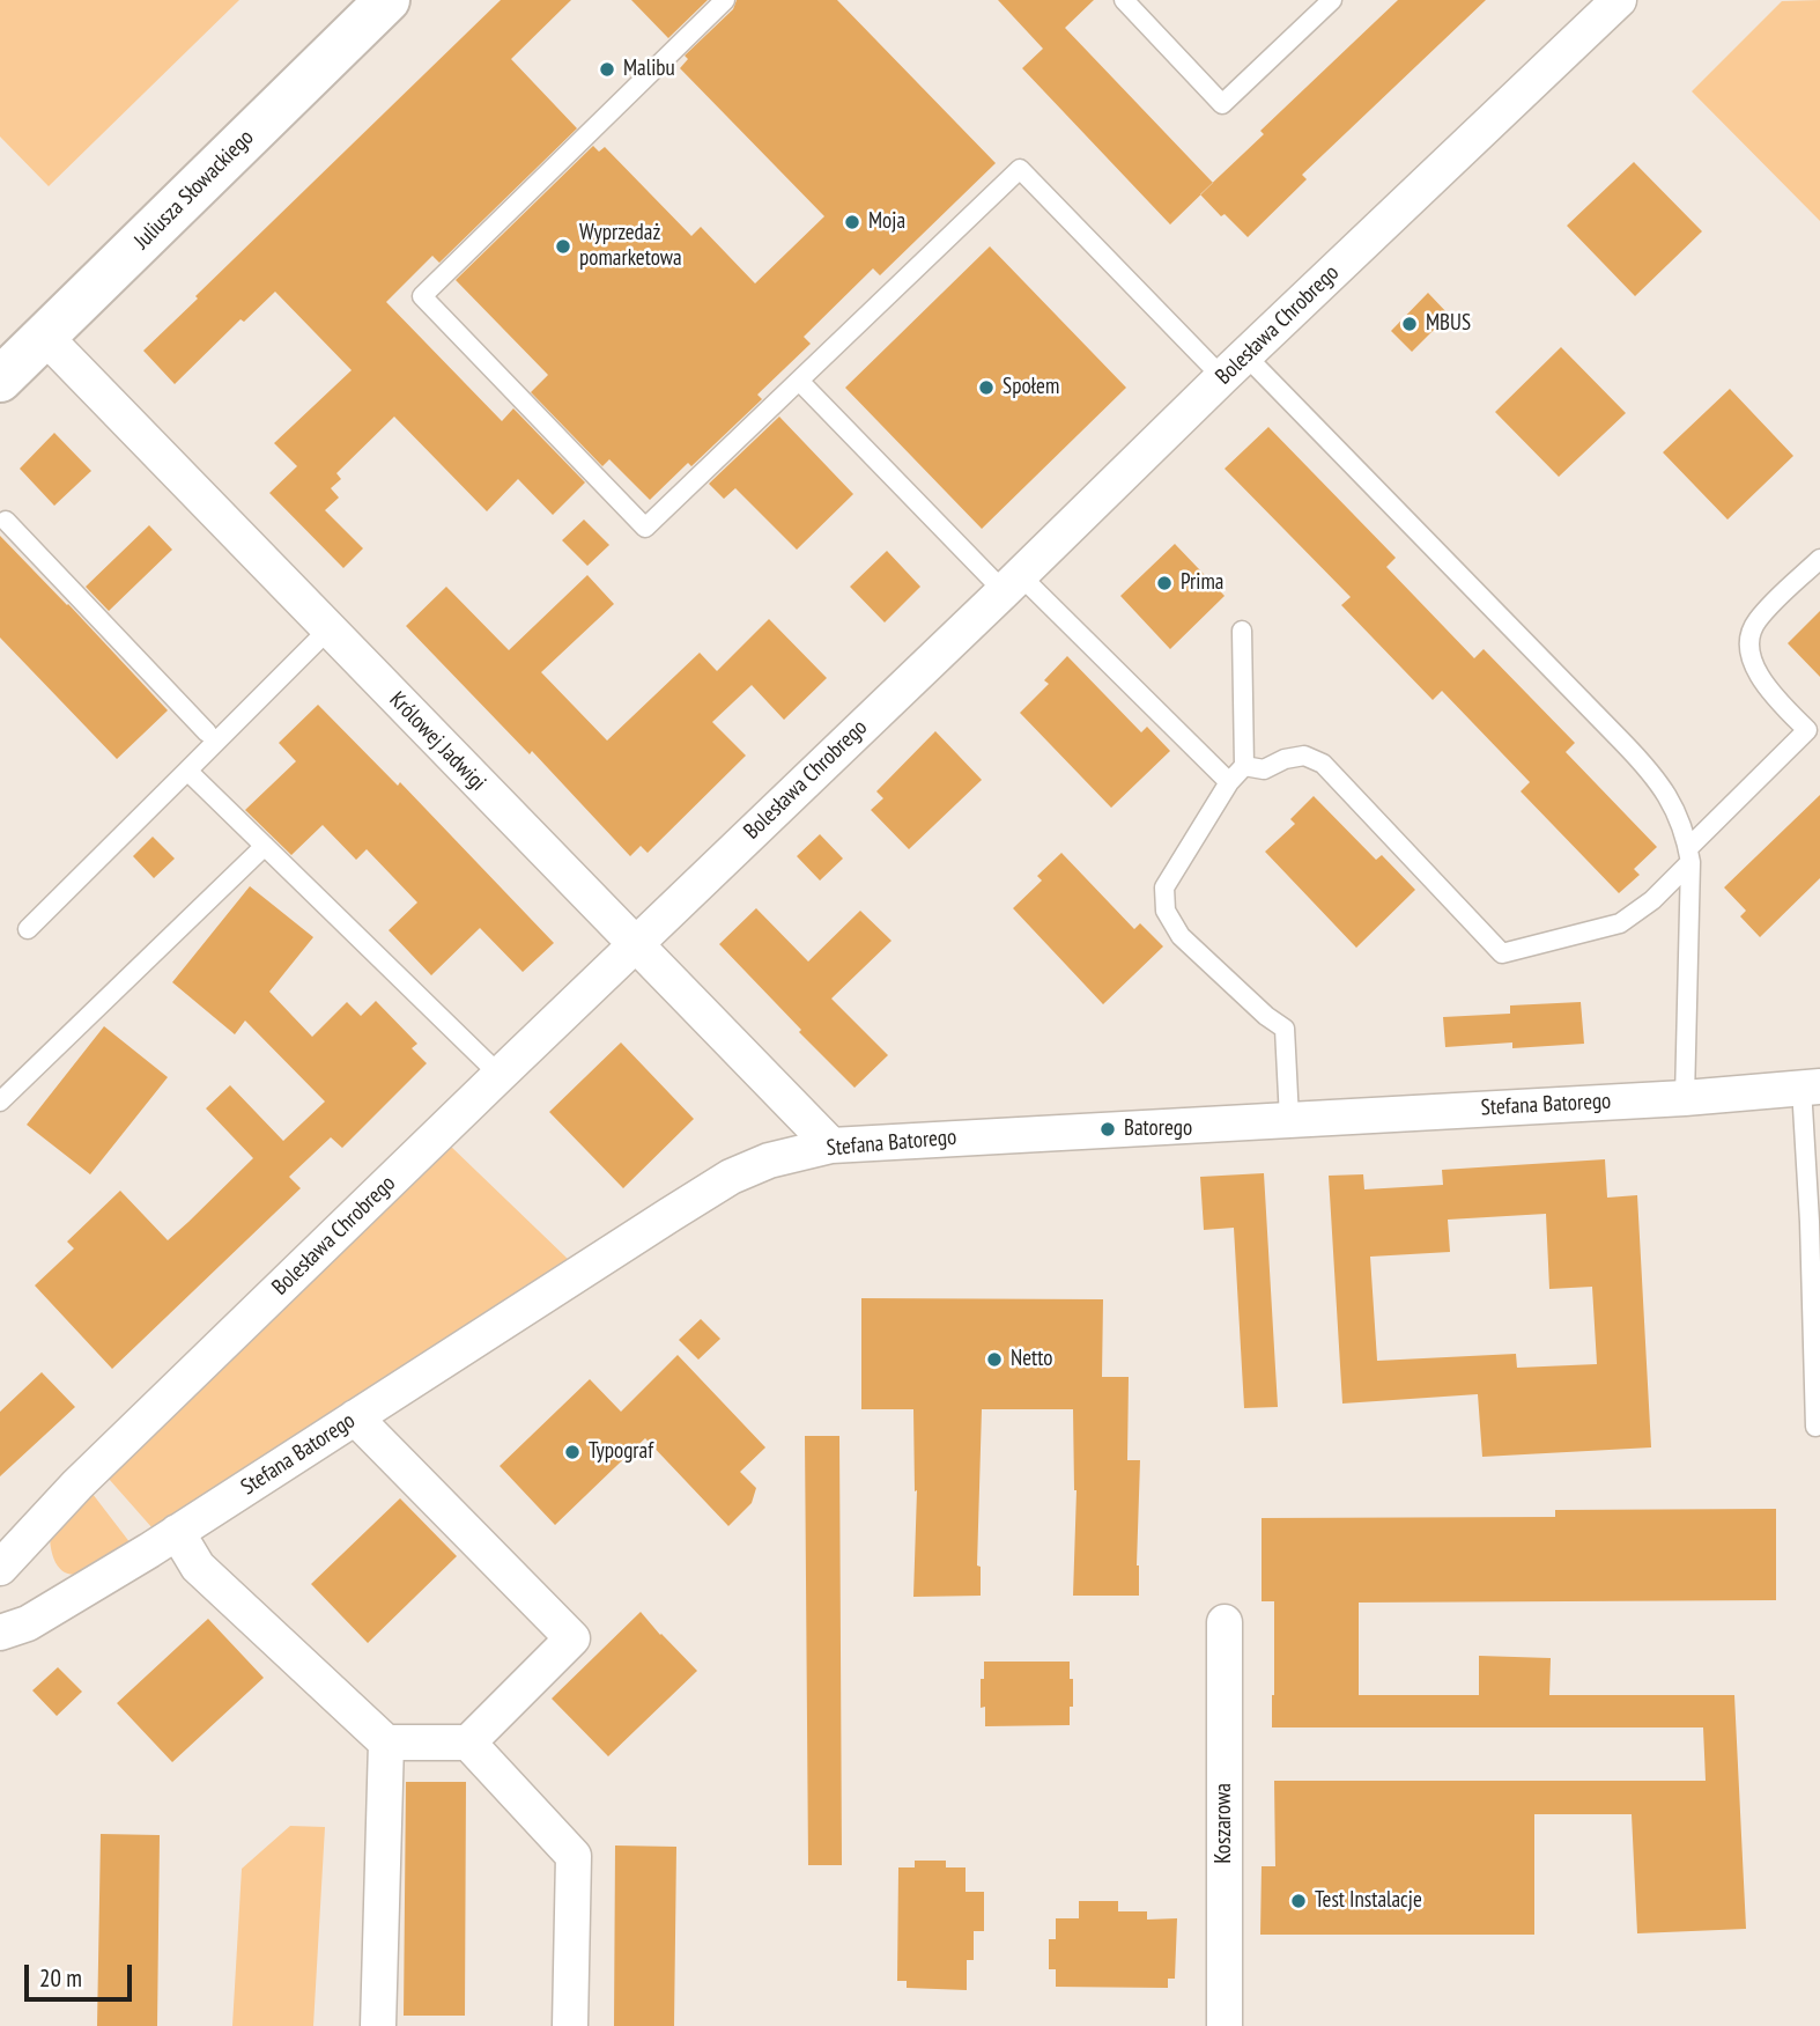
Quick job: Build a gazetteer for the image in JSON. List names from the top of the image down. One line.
{"streets":{"street":["Juliusza Słowackiego","Bolesława Chrobrego","Królowej Jadwigi","Stefana Batorego","Koszarowa"]},"crossings":[["Juliusza Słowackiego","Królowej Jadwigi"],["Bolesława Chrobrego","Królowej Jadwigi"],["Królowej Jadwigi","Stefana Batorego"]],"places":["Malibu","Moja","Wyprzedaż pomarketowa","MBUS","Społem","Prima","Batorego","Netto","Typograf","Test Instalacje"],"scale_bar":"20 m"}
